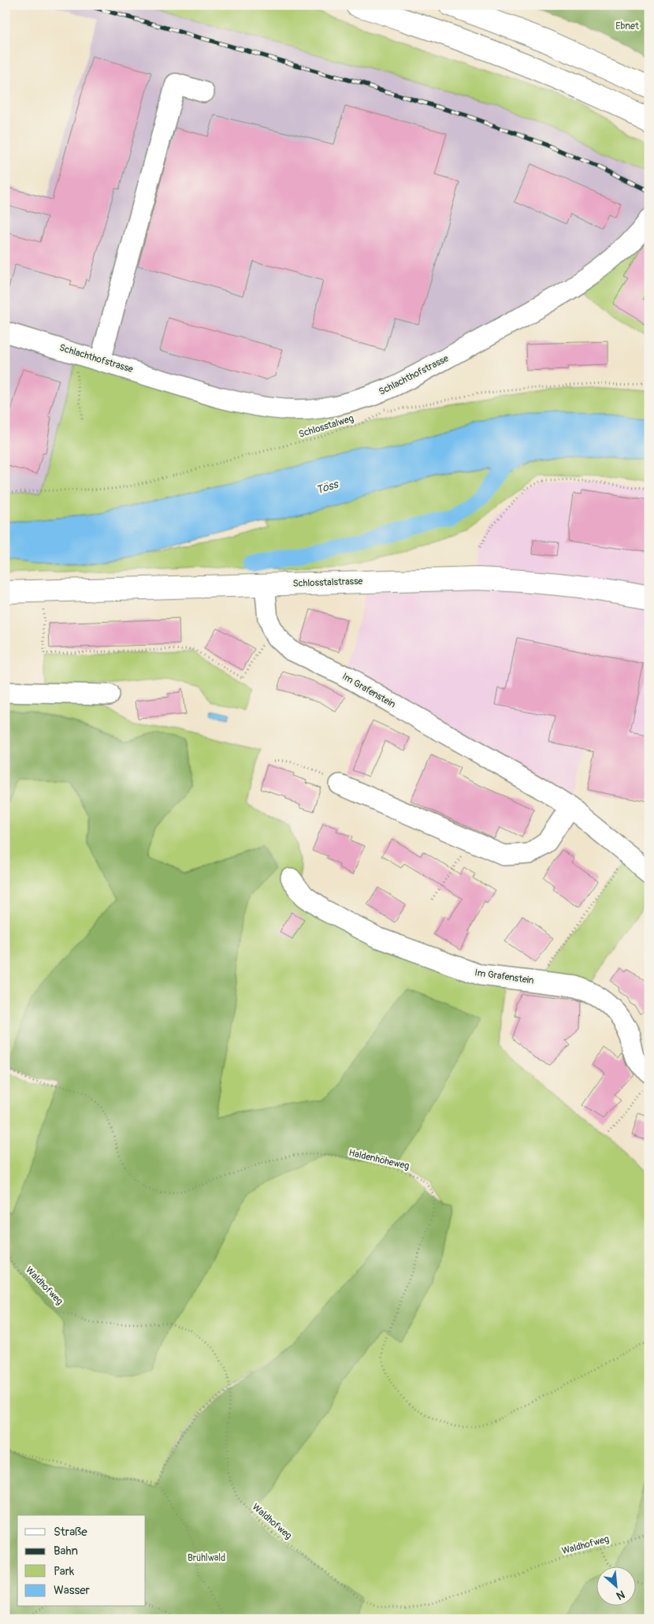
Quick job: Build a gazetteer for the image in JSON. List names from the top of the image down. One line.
{"streets":{"main road":["Schlosstalstrasse"],"street":["Schlachthofstrasse","Im Grafenstein"],"path":["Schlosstalweg","Haldenhöheweg","Waldhofweg"]},"crossings":[["Schlosstalstrasse","Im Grafenstein"]],"water":["Töss"],"parks":["Ebnet","Brühlwald"],"legend":["Straße","Bahn","Park","Wasser"],"north":"bottom right"}
